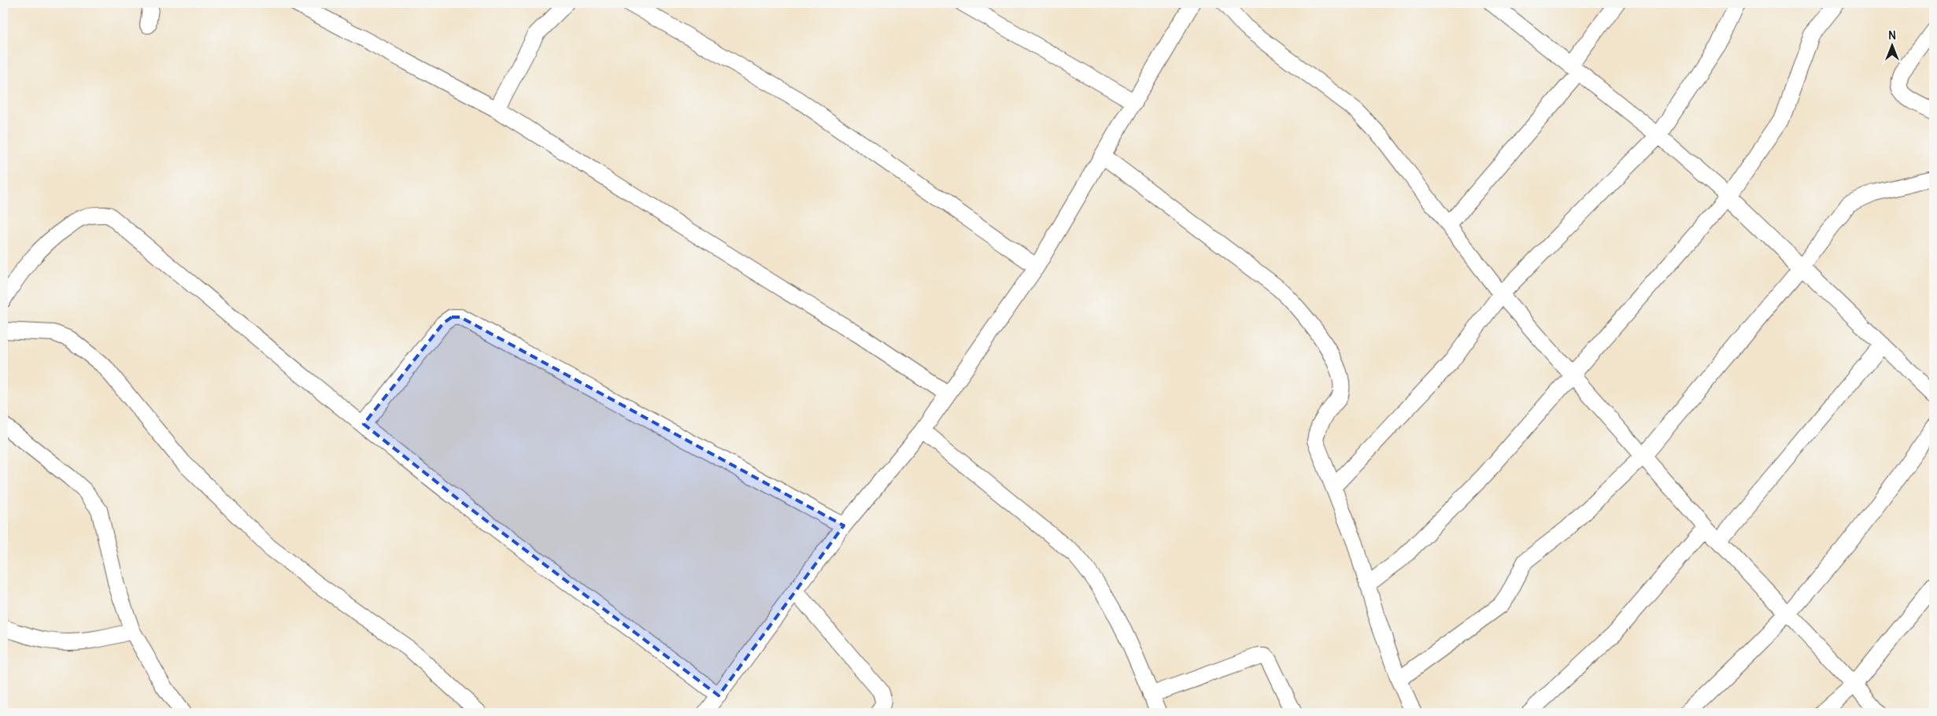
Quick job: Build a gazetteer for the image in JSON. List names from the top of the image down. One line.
{"north":"top"}
